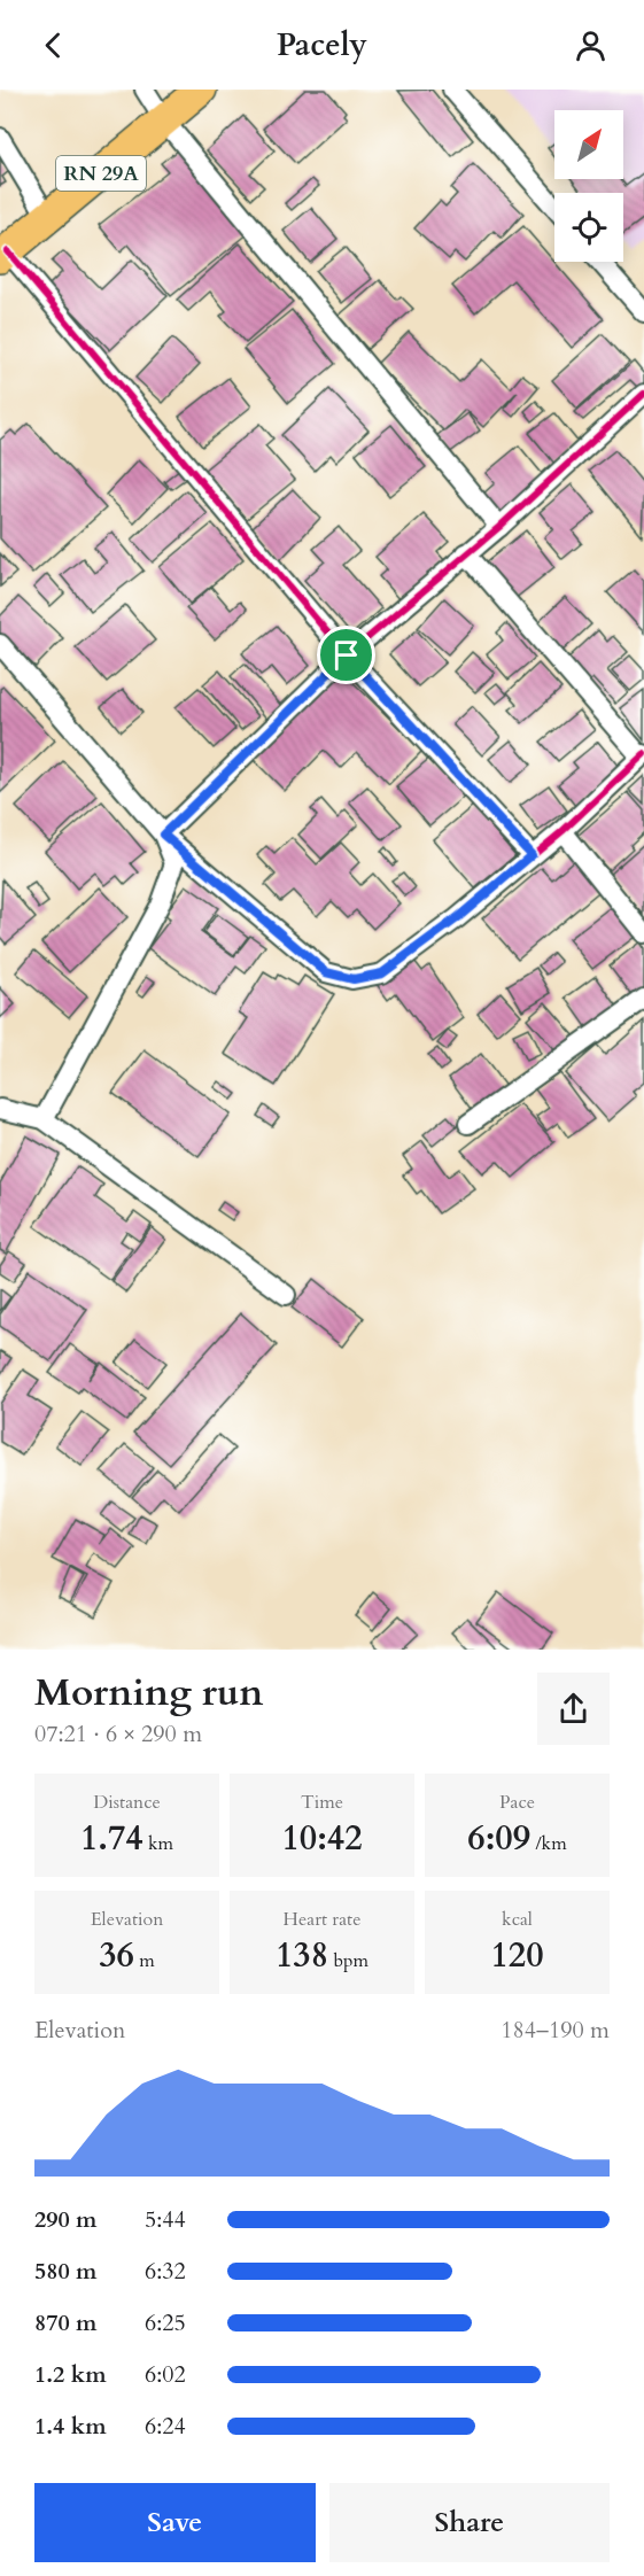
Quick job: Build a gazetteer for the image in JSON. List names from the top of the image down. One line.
{"streets":{"main road":["RN 29A"]},"north":"top right","page":{"header":"Pacely","heading":["Morning run","07:21 · 6 × 290 m"],"stats":[["Distance","1.74 km"],["Time","10:42"],["Pace","6:09 /km"],["Elevation","36 m"],["Heart rate","138 bpm"],["kcal","120"]],"chart":["Elevation","184–190 m"],"list":[{"name":"290 m","note":"5:44"},{"name":"580 m","note":"6:32"},{"name":"870 m","note":"6:25"},{"name":"1.2 km","note":"6:02"},{"name":"1.4 km","note":"6:24"}],"buttons":["Save","Share"]}}
